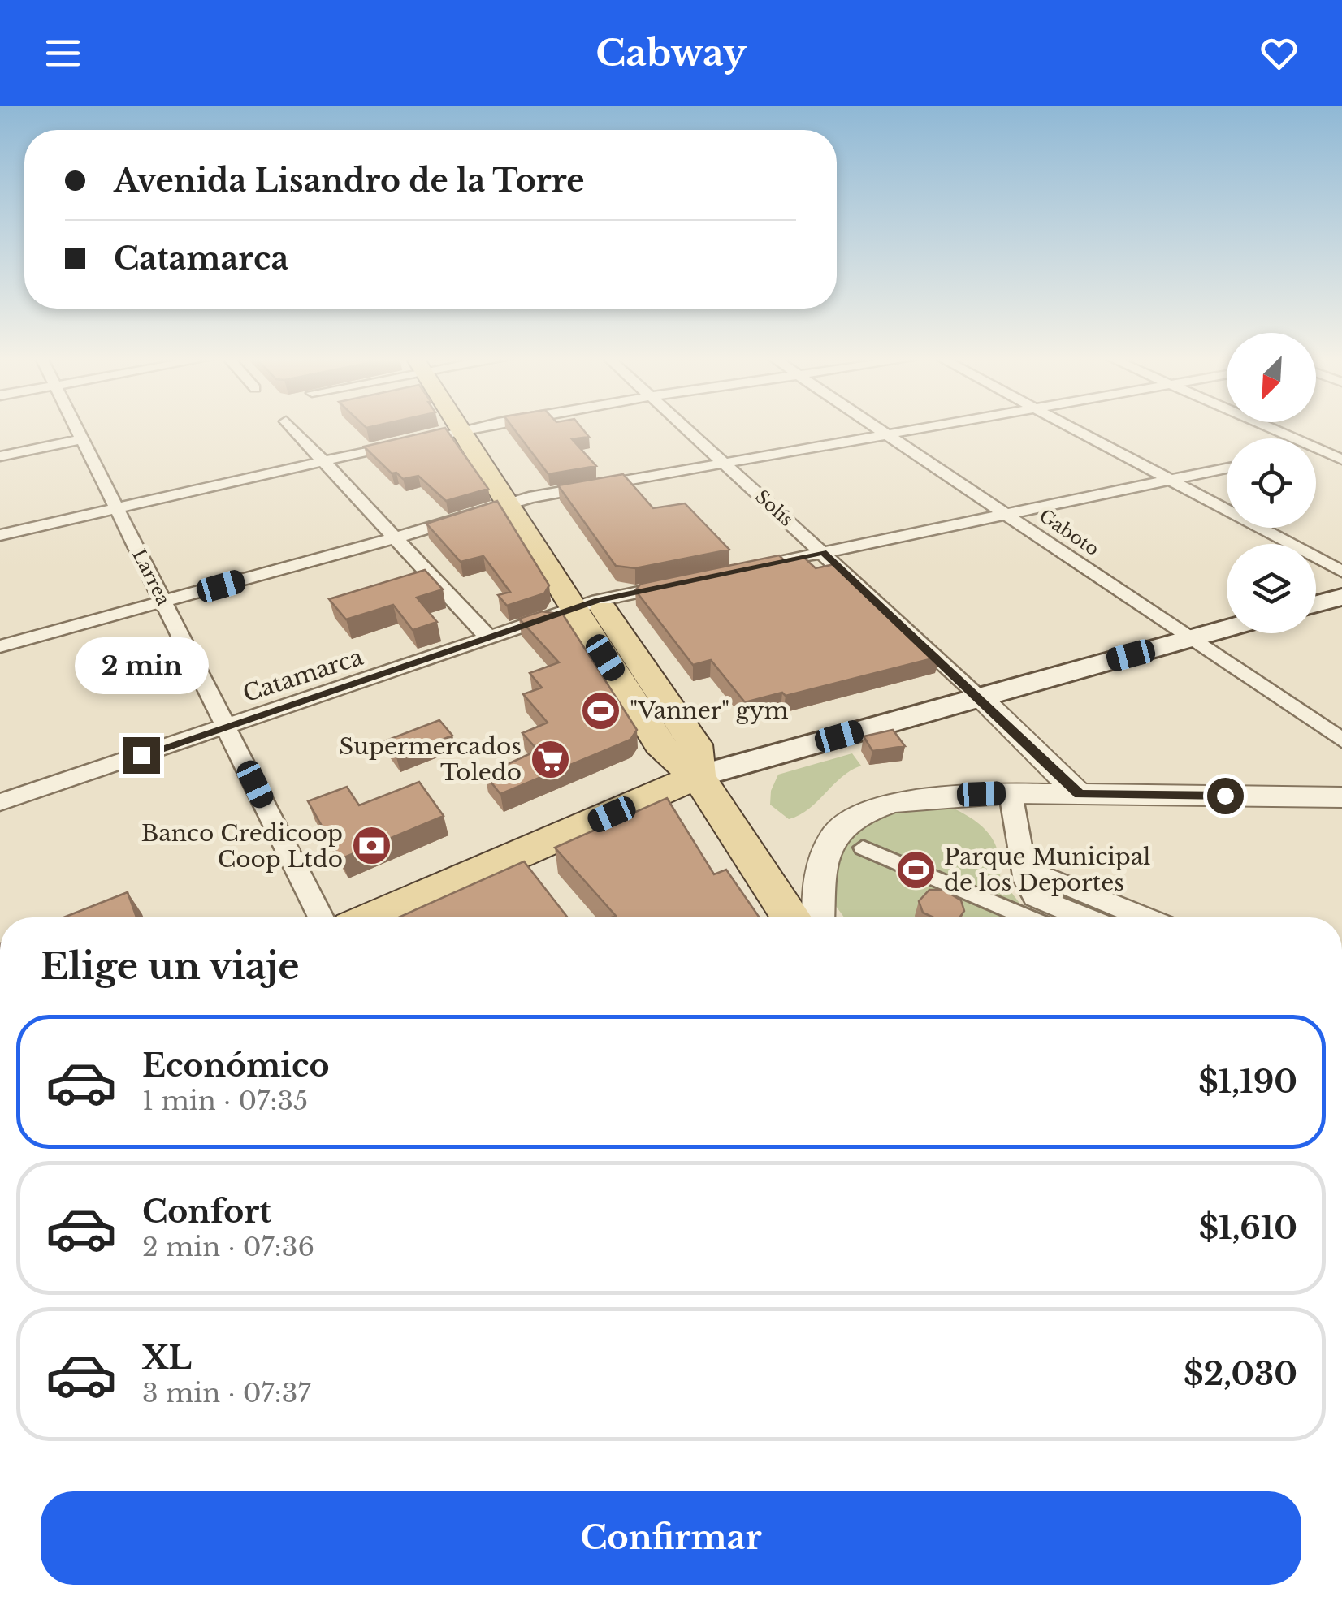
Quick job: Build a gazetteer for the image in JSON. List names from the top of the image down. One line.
{"streets":{"street":["Solís","Gaboto","Larrea","Catamarca"]},"crossings":[["Larrea","Catamarca"]],"places":{"sports":["\"Vanner\" gym","Parque Municipal de los Deportes"],"supermarket":["Supermercados Toledo"],"bank":["Banco Credicoop Coop Ltdo"]},"north":"bottom left","page":{"header":"Cabway","banner":["Avenida Lisandro de la Torre","Catamarca"],"bubble":"2 min","heading":"Elige un viaje","list":[{"name":"Económico","note":"1 min · 07:35","value":"$1,190"},{"name":"Confort","note":"2 min · 07:36","value":"$1,610"},{"name":"XL","note":"3 min · 07:37","value":"$2,030"}],"buttons":"Confirmar"}}
